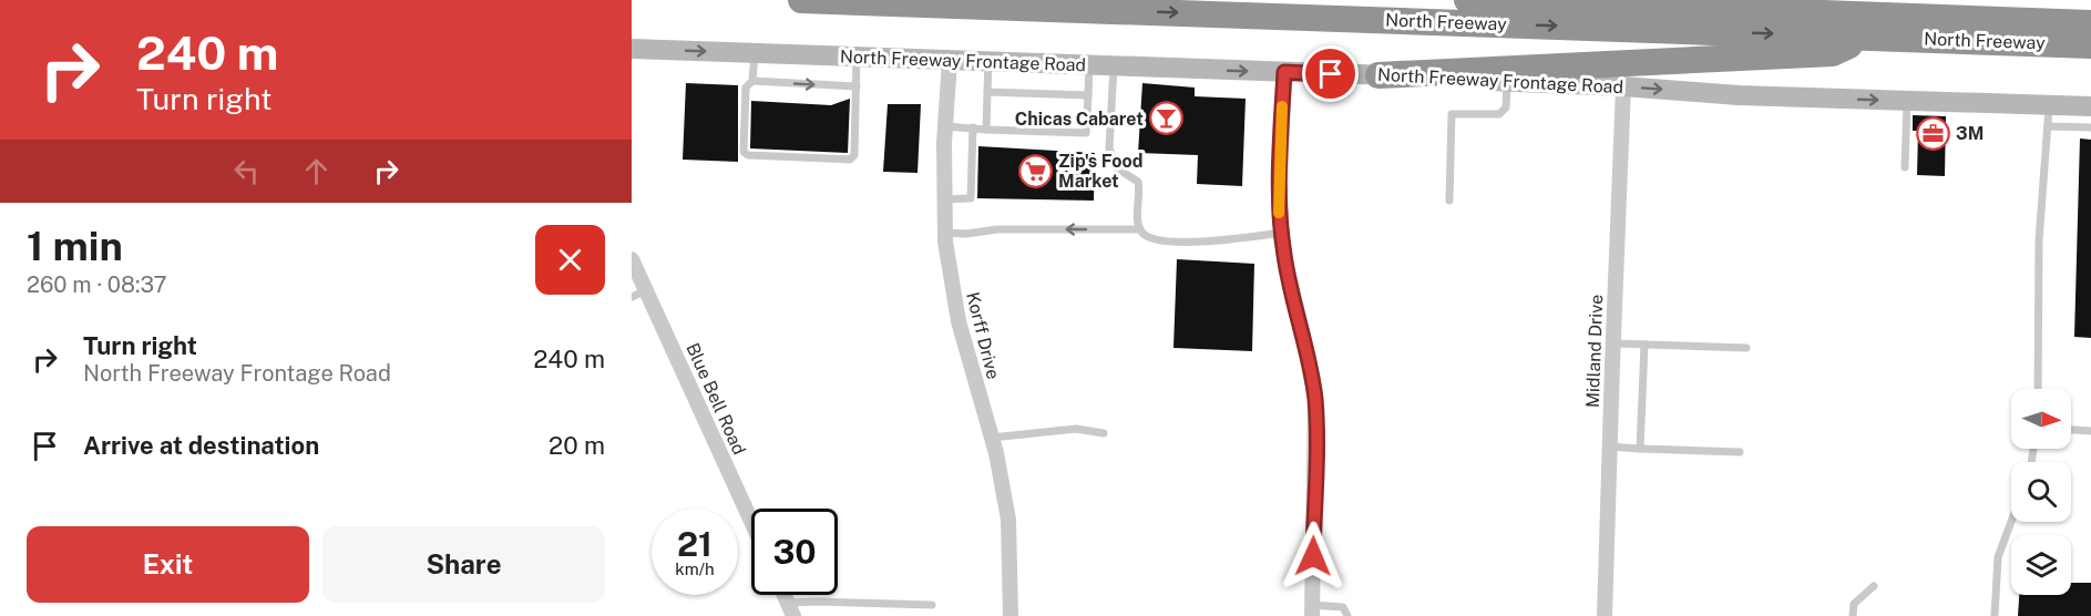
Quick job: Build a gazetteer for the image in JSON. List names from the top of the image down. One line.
{"streets":{"highway":["North Freeway"],"main road":["North Freeway Frontage Road"],"street":["Korff Drive","Midland Drive","Blue Bell Road"]},"crossings":[["North Freeway Frontage Road","Korff Drive"],["North Freeway Frontage Road","Midland Drive"]],"one_way":["North Freeway Frontage Road"],"places":{"bar":["Chicas Cabaret"],"office":["3M"],"supermarket":["Zip's Food Market"]},"north":"right","page":{"turn":["240 m","Turn right"],"heading":["1 min","260 m · 08:37"],"list":[{"name":"Turn right","note":"North Freeway Frontage Road","value":"240 m"},{"name":"Arrive at destination","value":"20 m"}],"speed":"21 km/h","limit":"30","buttons":["Exit","Share"]}}
